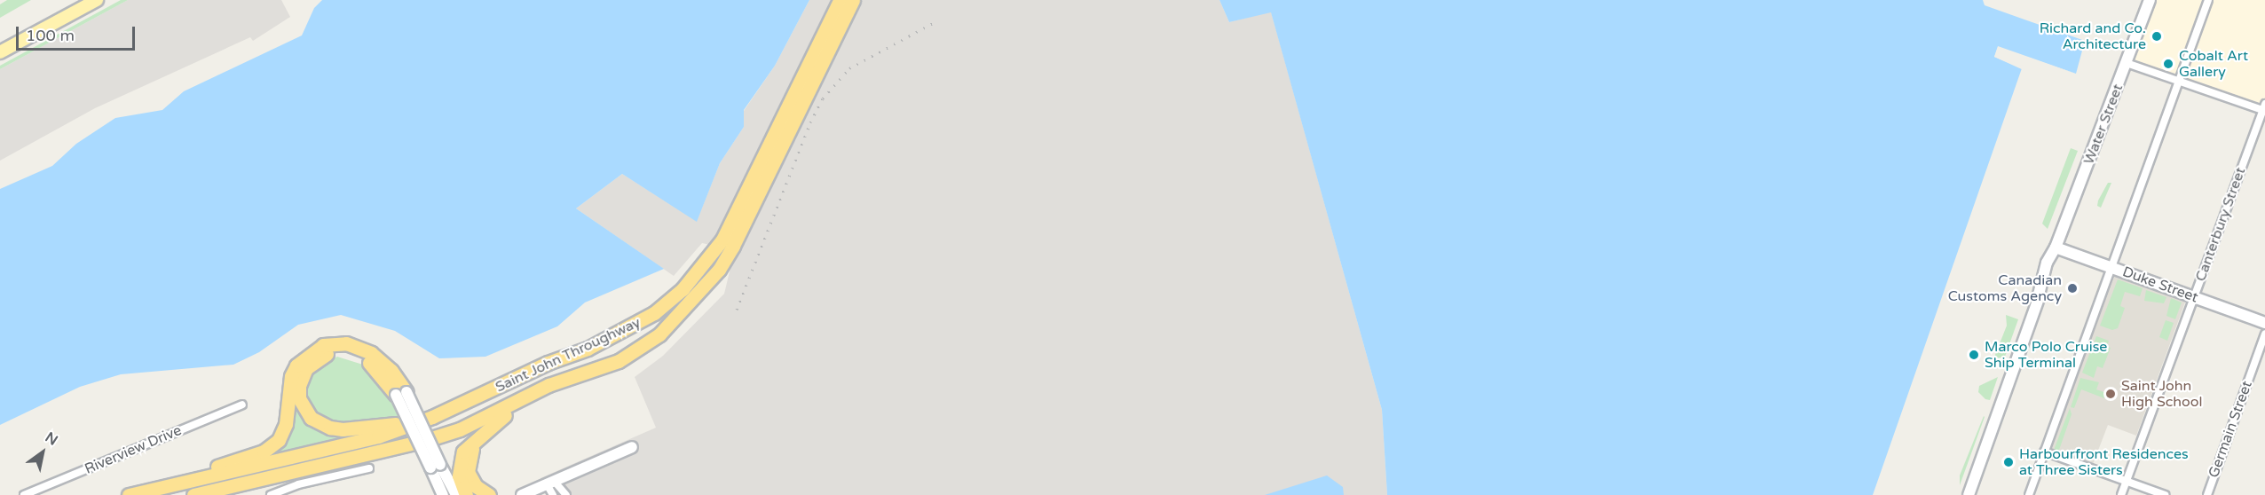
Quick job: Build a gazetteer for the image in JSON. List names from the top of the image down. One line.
{"streets":{"highway":["Saint John Throughway"],"main road":["Water Street","Duke Street"],"street":["Canterbury Street","Germain Street","Riverview Drive"]},"crossings":[["Water Street","Duke Street"],["Canterbury Street","Duke Street"]],"places":["Richard and Co. Architecture","Cobalt Art Gallery","Canadian Customs Agency","Marco Polo Cruise Ship Terminal","Saint John High School","Harbourfront Residences at Three Sisters"],"scale_bar":"100 m","north":"top right"}
